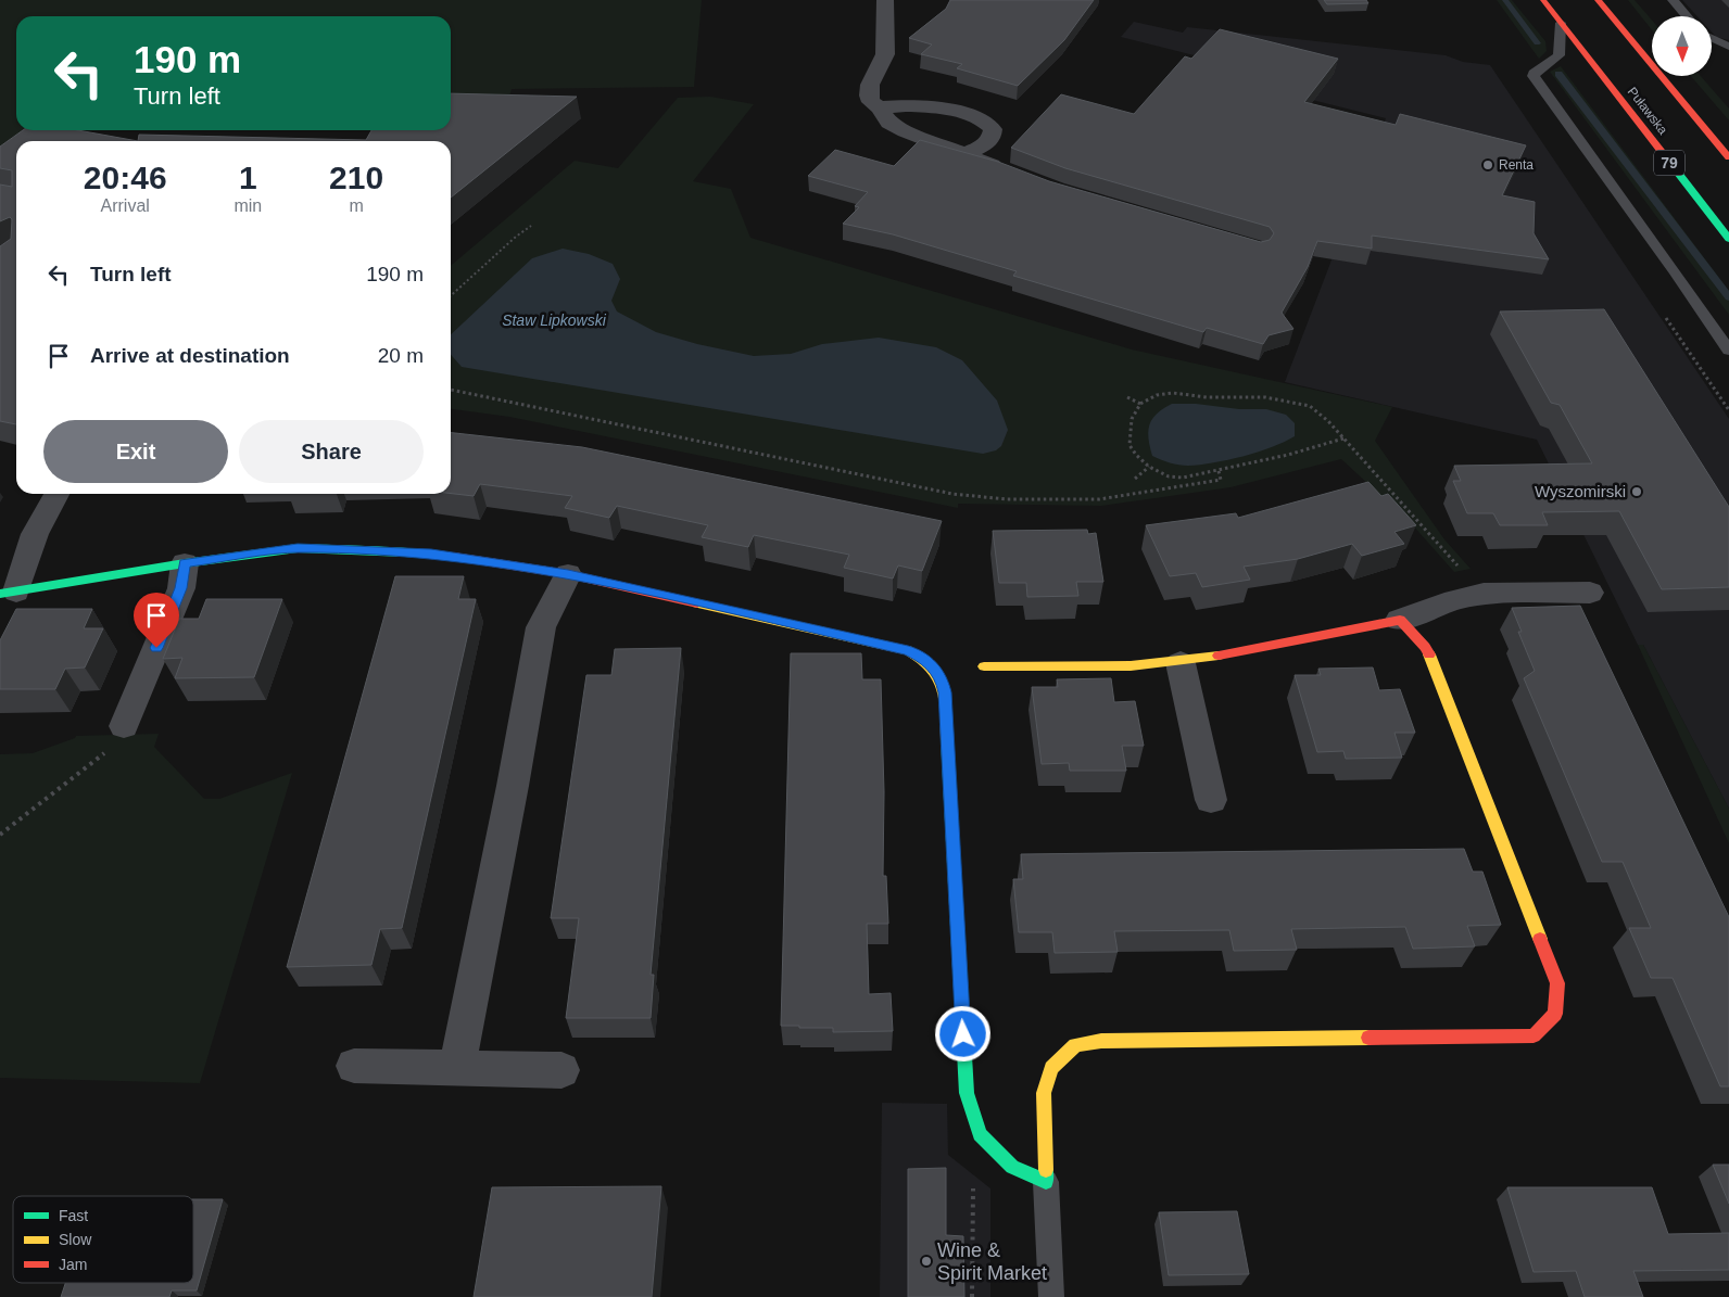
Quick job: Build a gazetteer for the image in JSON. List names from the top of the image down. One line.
{"streets":{"street":["Puławska","79"]},"water":["Staw Lipkowski"],"places":["Renta","Wyszomirski","Wine & Spirit Market"],"legend":["Fast","Slow","Jam"],"north":"bottom","page":{"turn":["190 m","Turn left"],"eta":["20:46","Arrival","1","min","210","m"],"list":[{"name":"Turn left","value":"190 m"},{"name":"Arrive at destination","value":"20 m"}],"buttons":["Exit","Share"]}}
